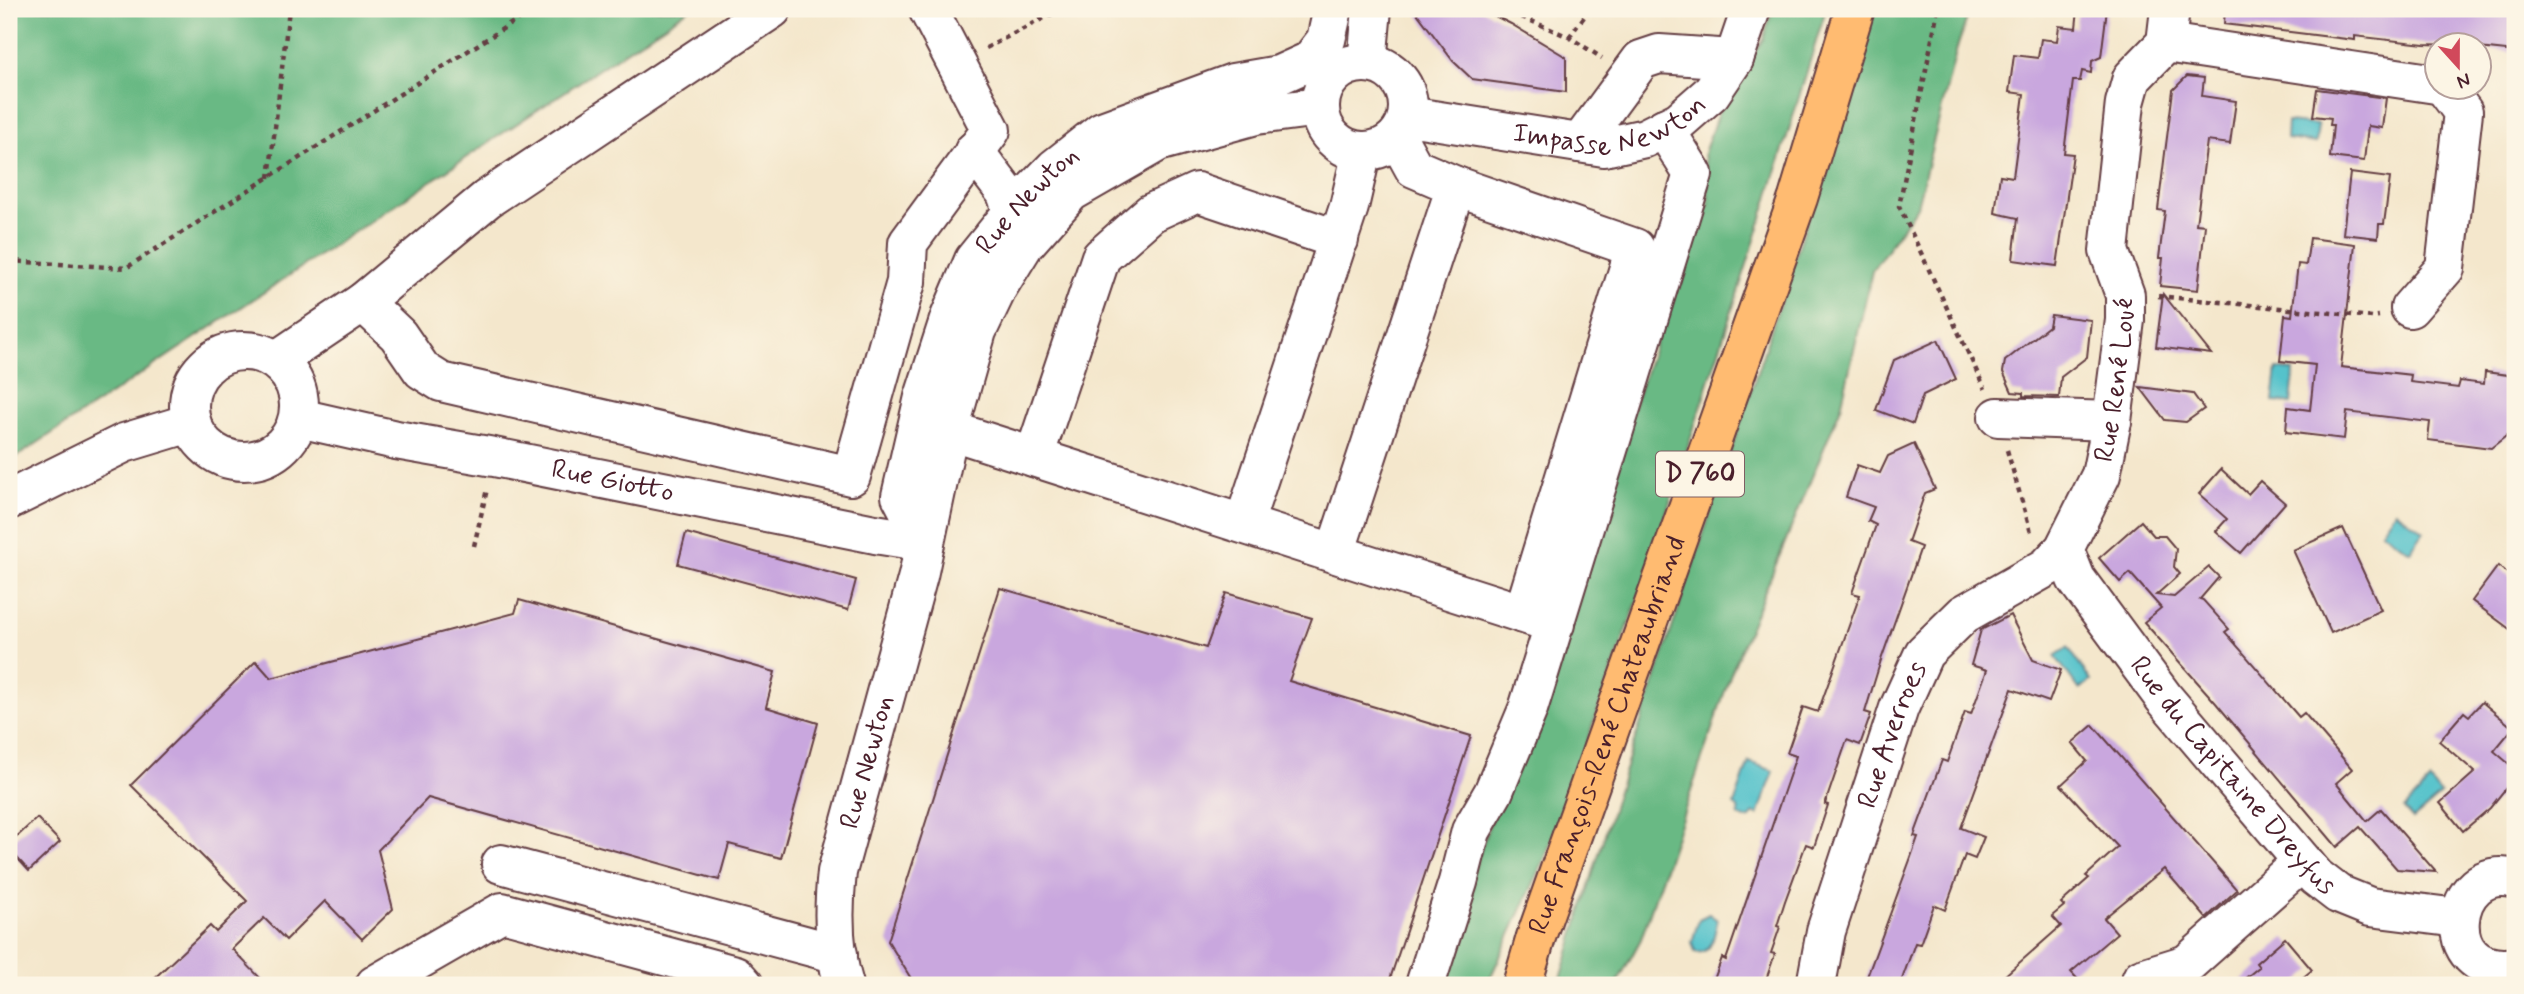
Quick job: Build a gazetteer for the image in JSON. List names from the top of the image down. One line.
{"streets":{"main road":["D 760","Rue François-René Chateaubriand"],"street":["Impasse Newton","Rue Newton","Rue René Loué","Rue Giotto","Rue Averroes","Rue du Capitaine Dreyfus"]},"crossings":[["Impasse Newton","Rue Newton"],["Rue Newton","Rue Giotto"],["Rue René Loué","Rue Averroes"],["Rue René Loué","Rue du Capitaine Dreyfus"],["Rue Averroes","Rue du Capitaine Dreyfus"]],"north":"bottom"}
